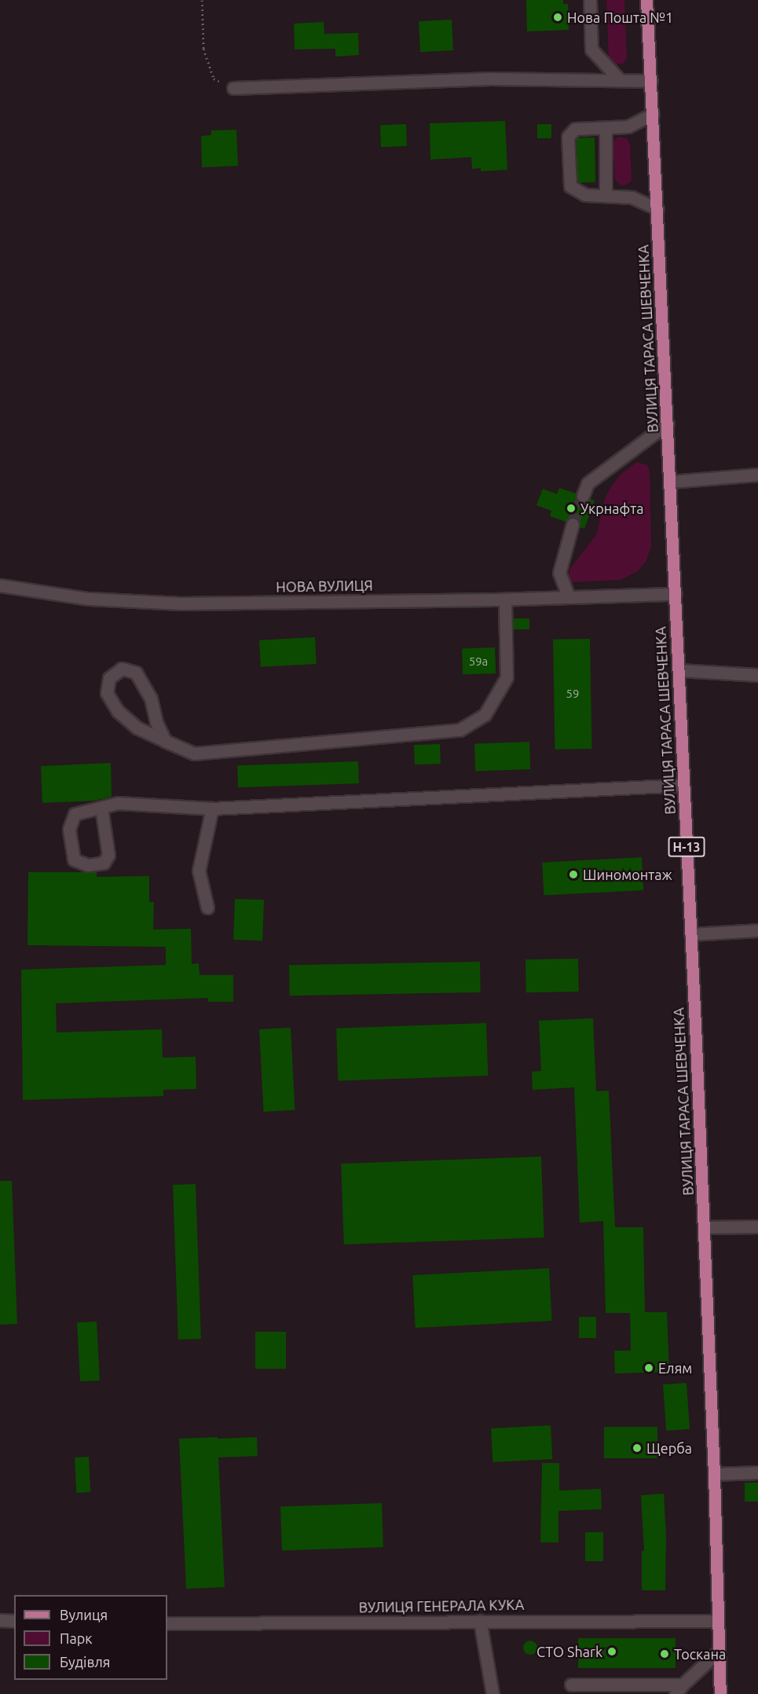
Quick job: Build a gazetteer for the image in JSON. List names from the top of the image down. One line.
{"streets":{"main road":["ВУЛИЦЯ ТАРАСА ШЕВЧЕНКА","Н-13"],"street":["НОВА ВУЛИЦЯ","ВУЛИЦЯ ГЕНЕРАЛА КУКА"]},"crossings":[["ВУЛИЦЯ ТАРАСА ШЕВЧЕНКА","НОВА ВУЛИЦЯ"],["ВУЛИЦЯ ТАРАСА ШЕВЧЕНКА","ВУЛИЦЯ ГЕНЕРАЛА КУКА"]],"places":["Нова Пошта №1","Укрнафта","Шиномонтаж","Елям","Щерба","СТО Shark","Тоскана"],"house_numbers":["59а","59"],"legend":["Вулиця","Парк","Будівля"]}
